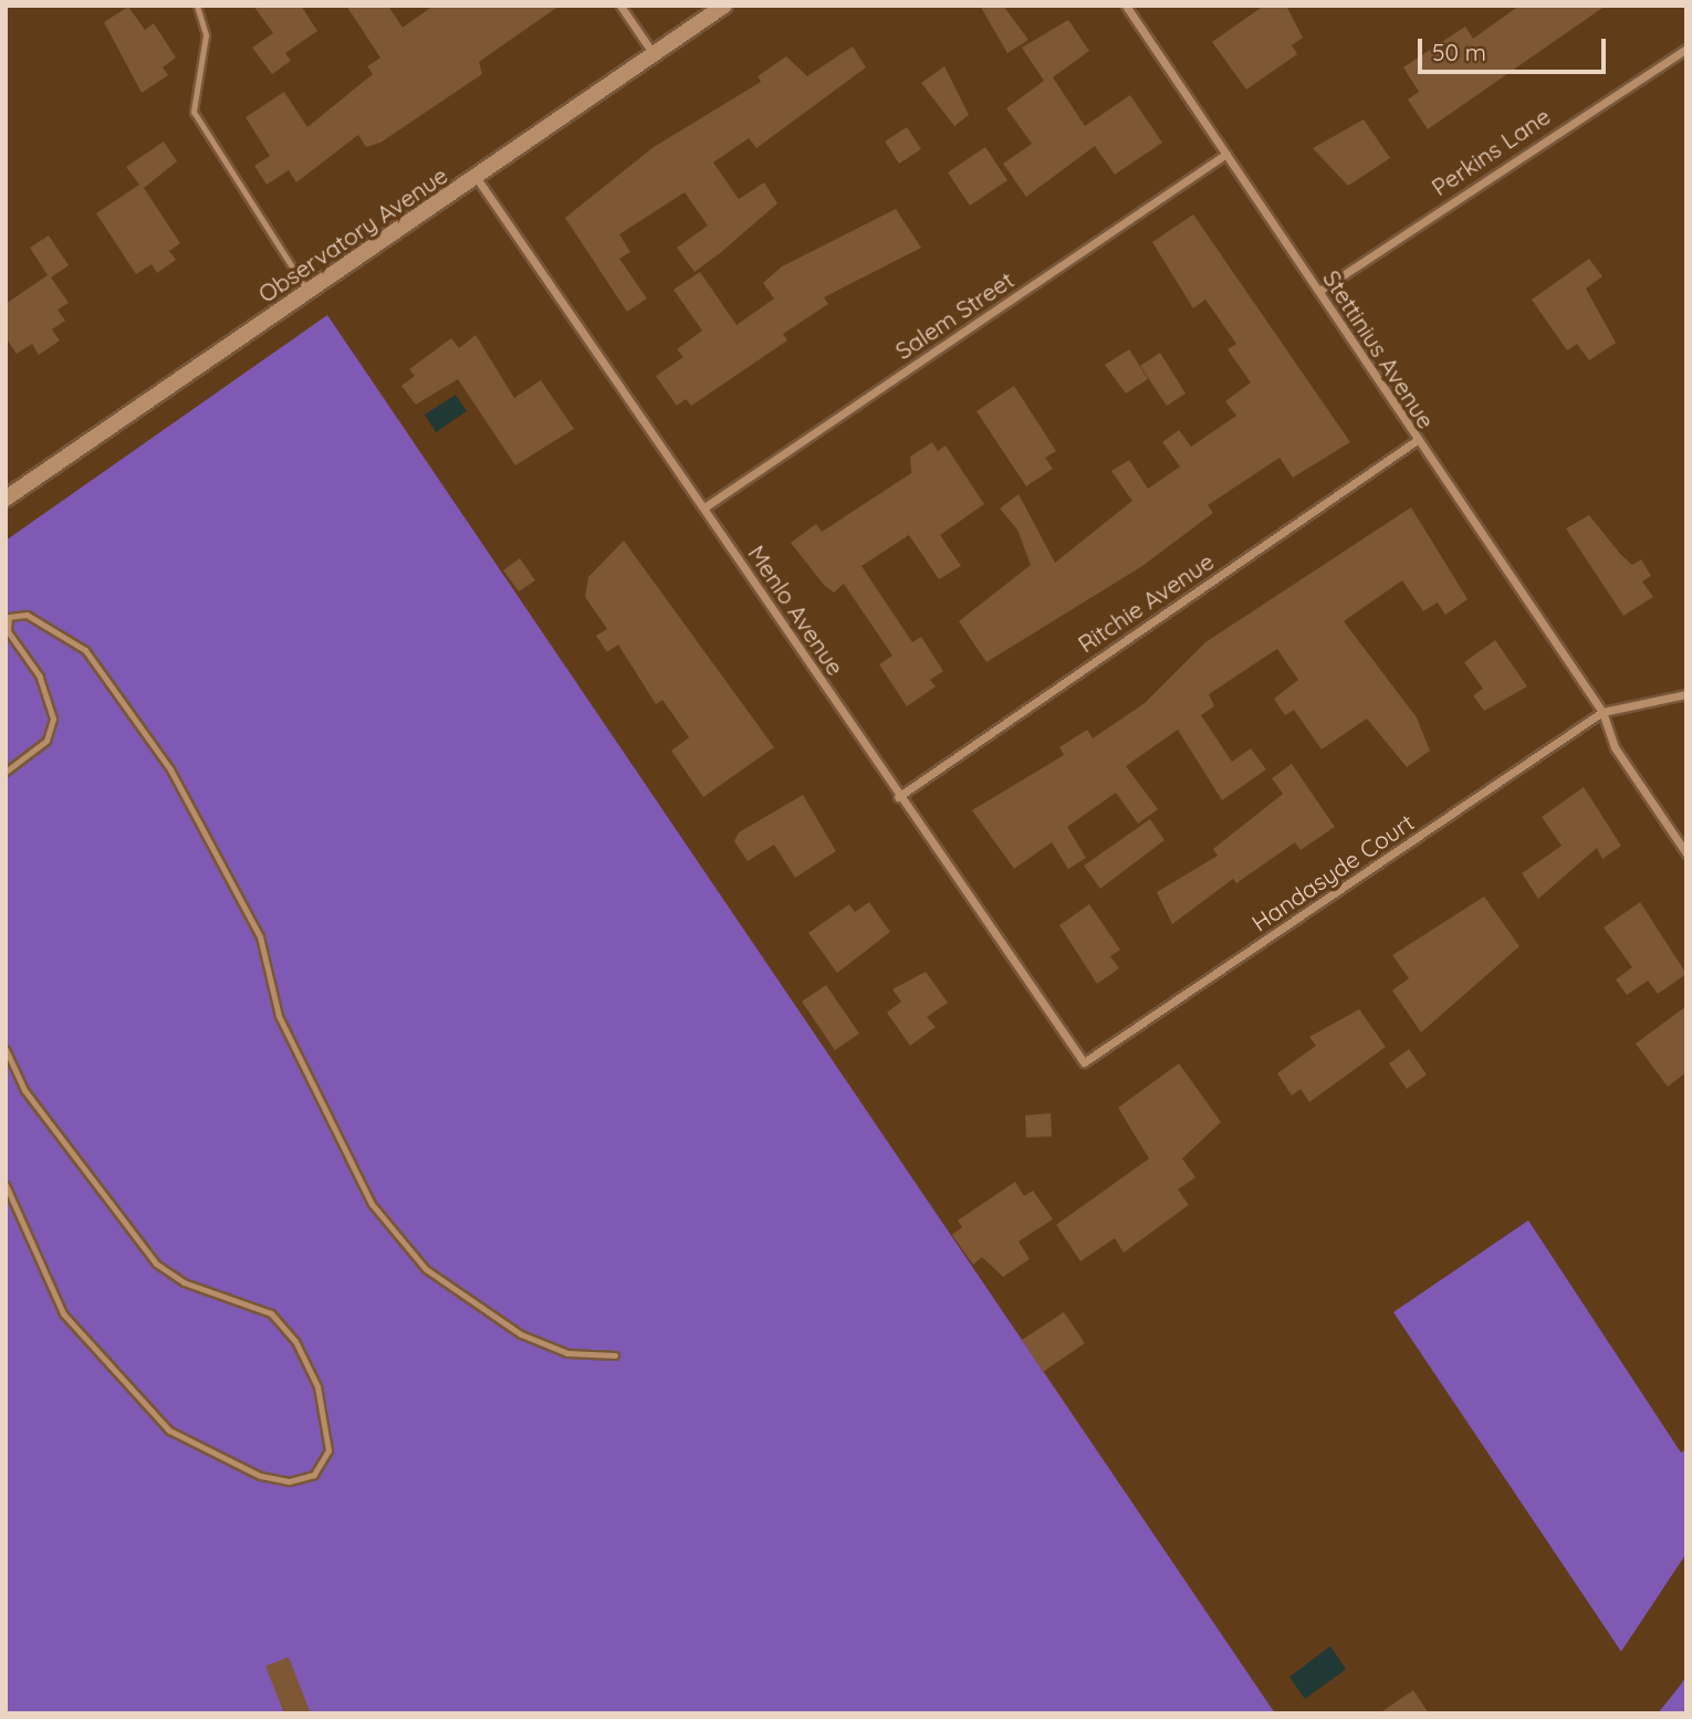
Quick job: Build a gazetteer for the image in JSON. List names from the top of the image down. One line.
{"streets":{"street":["Perkins Lane","Observatory Avenue","Salem Street","Stettinius Avenue","Ritchie Avenue","Menlo Avenue","Handasyde Court"]},"crossings":[["Perkins Lane","Stettinius Avenue"],["Observatory Avenue","Menlo Avenue"],["Salem Street","Stettinius Avenue"],["Salem Street","Menlo Avenue"],["Stettinius Avenue","Ritchie Avenue"],["Stettinius Avenue","Handasyde Court"],["Ritchie Avenue","Menlo Avenue"],["Menlo Avenue","Handasyde Court"]],"scale_bar":"50 m"}
